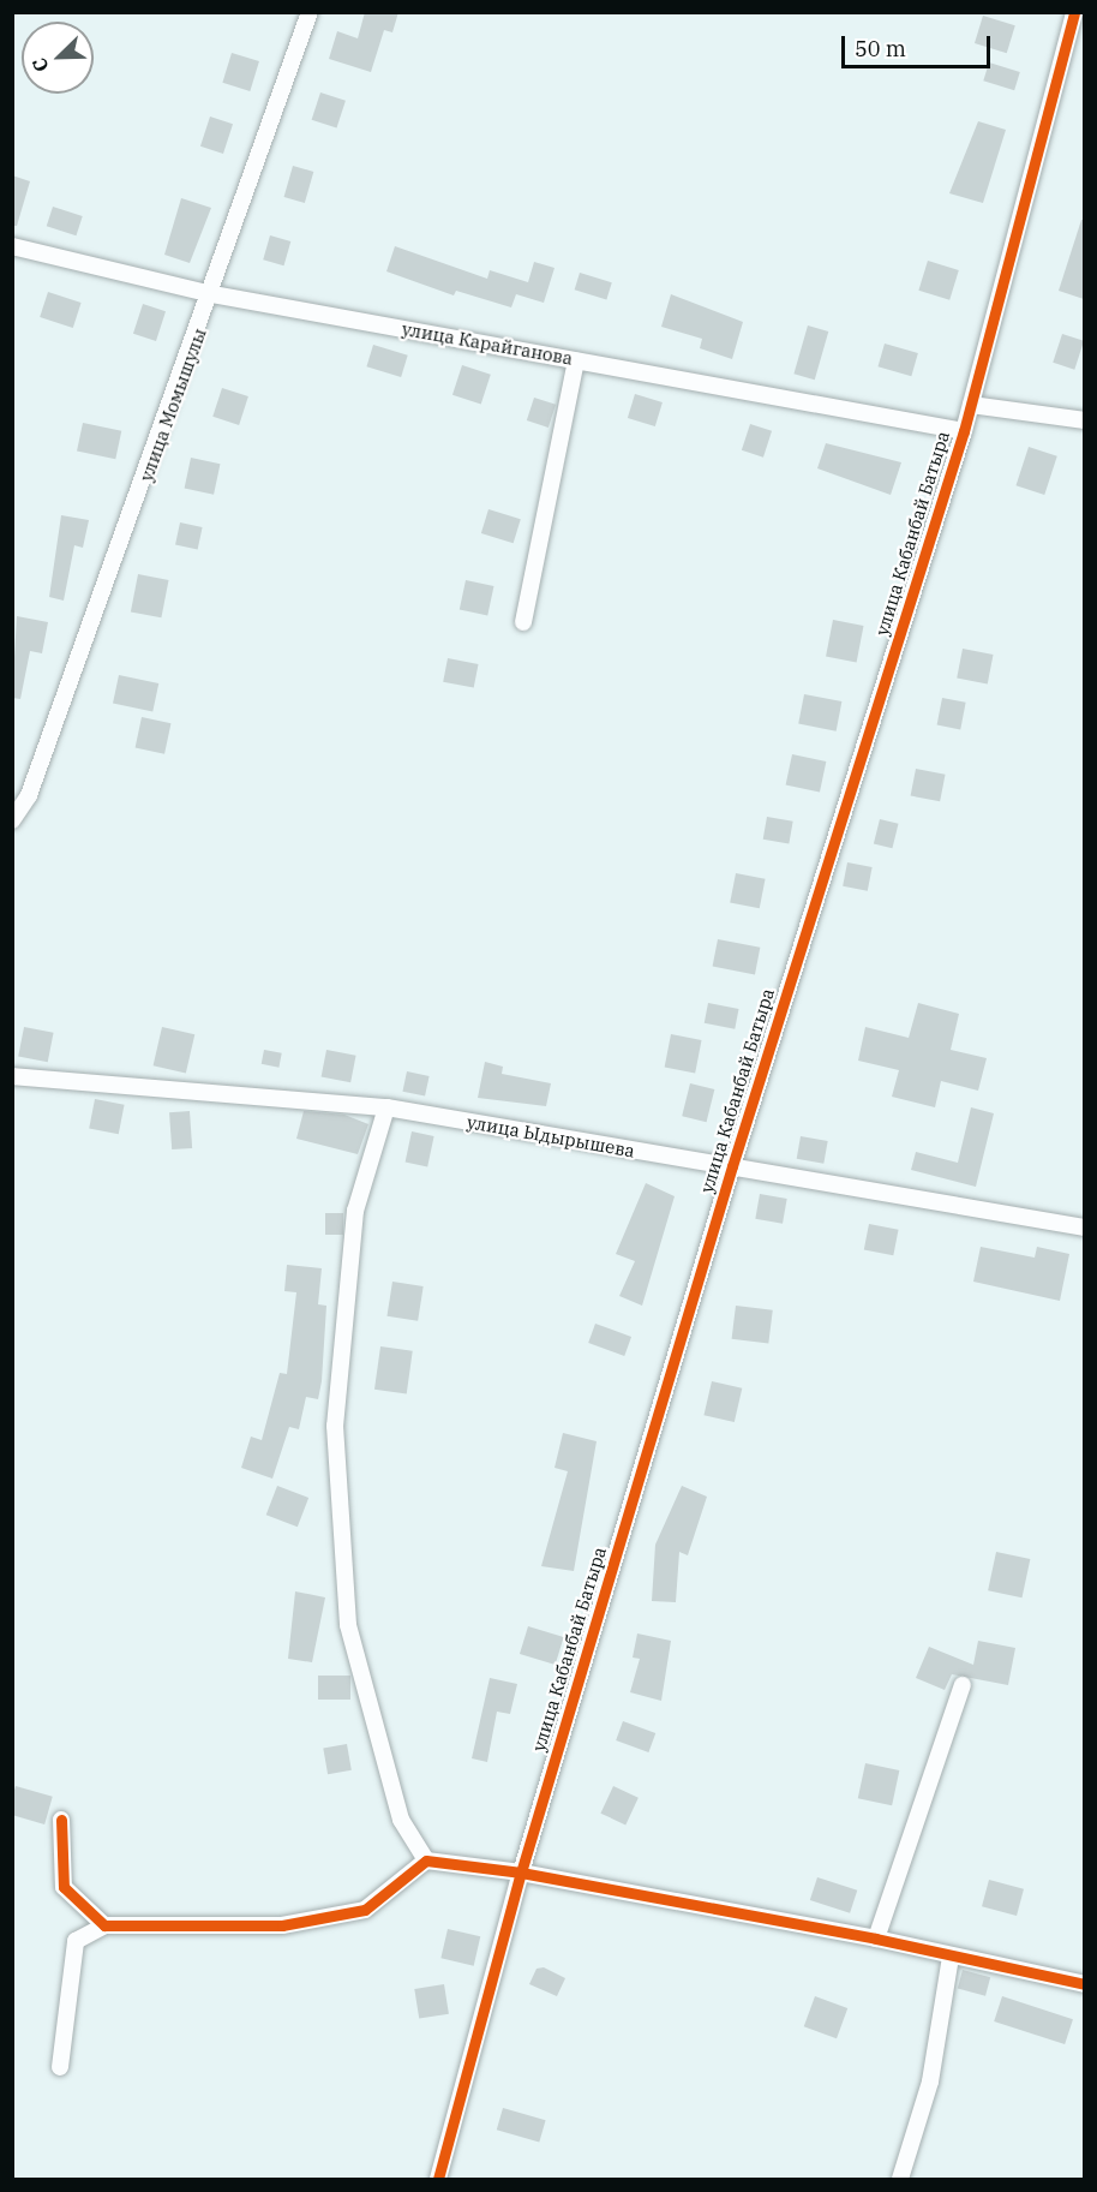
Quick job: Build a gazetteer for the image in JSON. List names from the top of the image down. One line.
{"streets":{"street":["улица Карайганова","улица Момышулы","улица Кабанбай Батыра","улица Ыдырышева"]},"crossings":[["улица Карайганова","улица Момышулы"],["улица Карайганова","улица Кабанбай Батыра"],["улица Кабанбай Батыра","улица Ыдырышева"]],"scale_bar":"50 m","north":"bottom left"}
